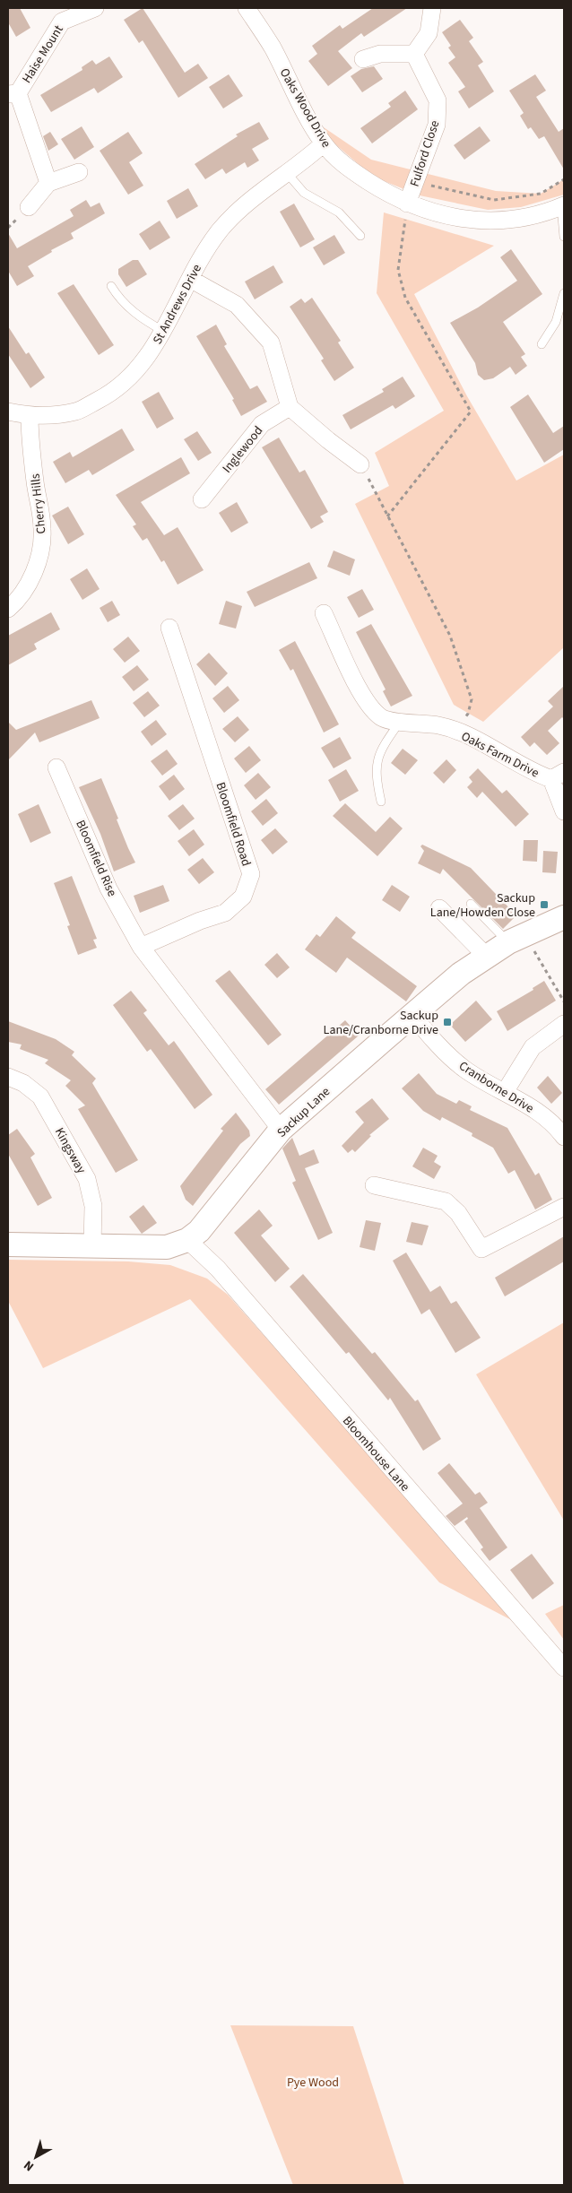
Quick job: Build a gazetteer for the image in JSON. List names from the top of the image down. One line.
{"streets":{"street":["Haise Mount","Oaks Wood Drive","Fulford Close","St Andrews Drive","Inglewood","Cherry Hills","Oaks Farm Drive","Bloomfield Road","Bloomfield Rise","Cranborne Drive","Sackup Lane","Kingsway","Bloomhouse Lane"]},"crossings":[["Oaks Wood Drive","Fulford Close"],["Oaks Wood Drive","St Andrews Drive"],["St Andrews Drive","Cherry Hills"],["Bloomfield Road","Bloomfield Rise"],["Cranborne Drive","Sackup Lane"],["Sackup Lane","Kingsway"],["Sackup Lane","Bloomhouse Lane"]],"parks":["Pye Wood"],"places":{"transit":["Sackup Lane/Howden Close","Sackup Lane/Cranborne Drive"]},"north":"bottom left"}
